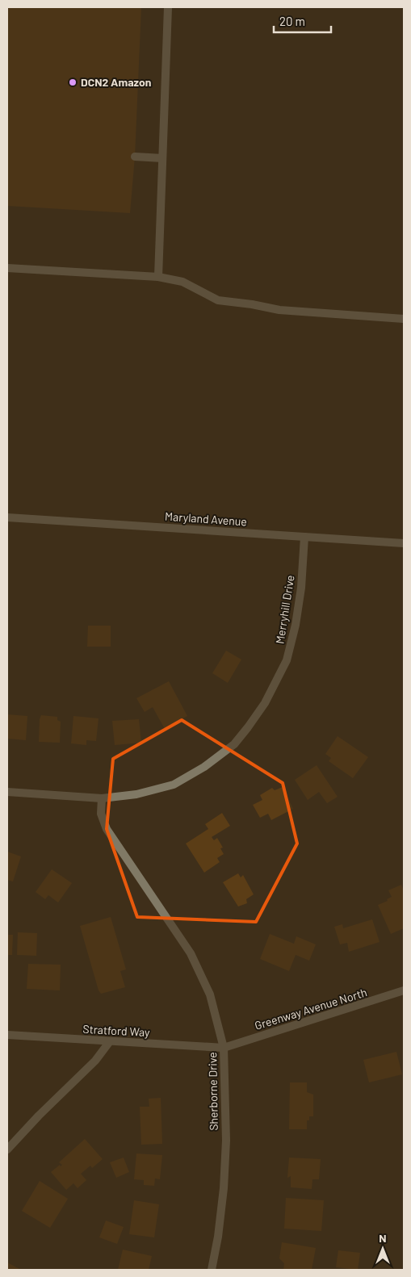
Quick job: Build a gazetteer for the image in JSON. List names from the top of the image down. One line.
{"streets":{"street":["Maryland Avenue","Merryhill Drive","Greenway Avenue North","Stratford Way","Sherborne Drive"]},"crossings":[["Maryland Avenue","Merryhill Drive"],["Merryhill Drive","Sherborne Drive"],["Greenway Avenue North","Stratford Way"],["Greenway Avenue North","Sherborne Drive"],["Stratford Way","Sherborne Drive"]],"places":["DCN2 Amazon"],"scale_bar":"20 m","north":"top"}
